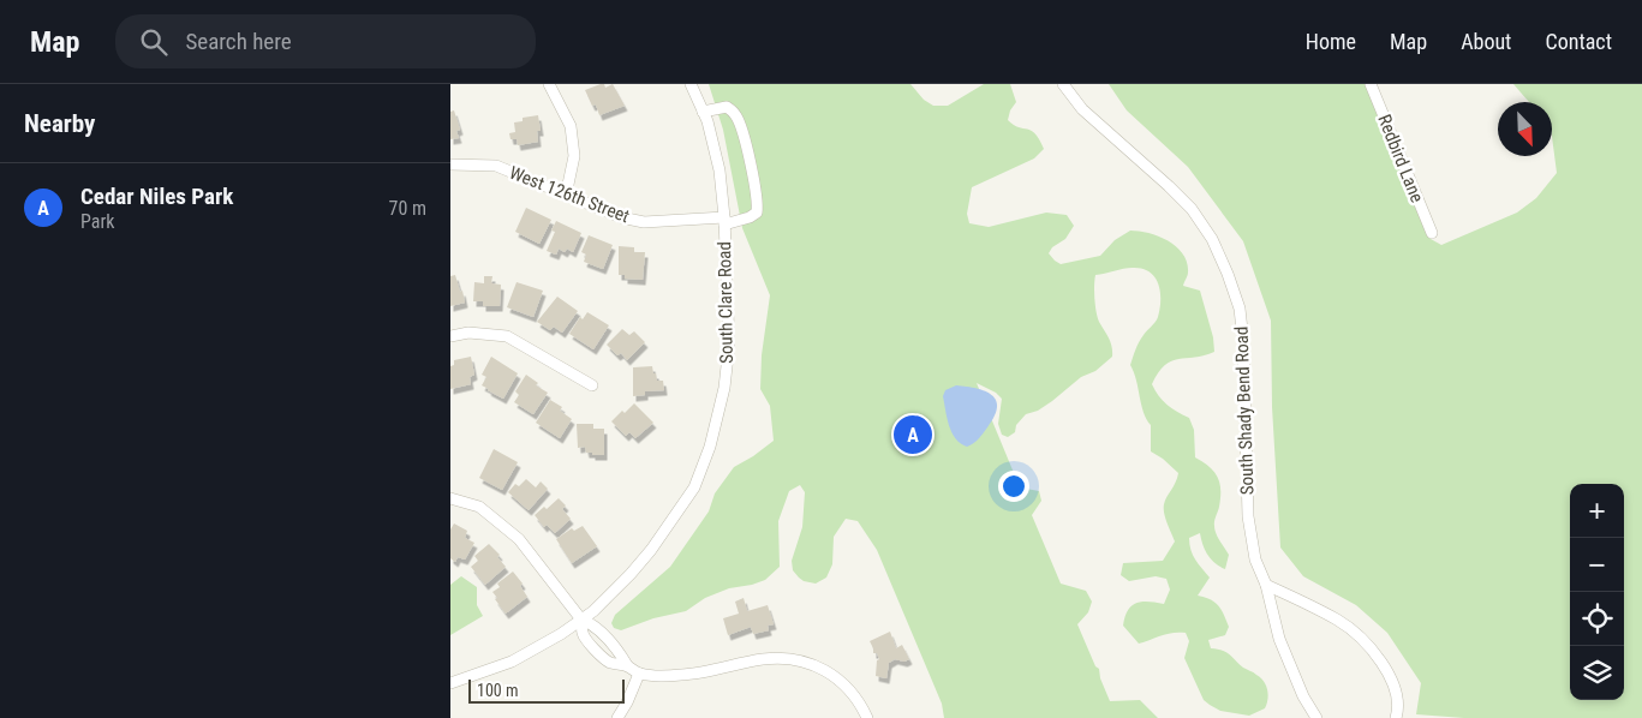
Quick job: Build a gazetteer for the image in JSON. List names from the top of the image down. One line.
{"streets":{"street":["Redbird Lane","West 126th Street","South Clare Road","South Shady Bend Road"]},"crossings":[["West 126th Street","South Clare Road"]],"scale_bar":"100 m","north":"bottom right","page":{"header":"Map","search":"Search here","nav":["Home","Map","About","Contact"],"heading":"Nearby","list":[{"mark":"A","name":"Cedar Niles Park","note":"Park","value":"70 m"}],"pins":"A","map_buttons":["+","−"],"scale":"100 m"}}
